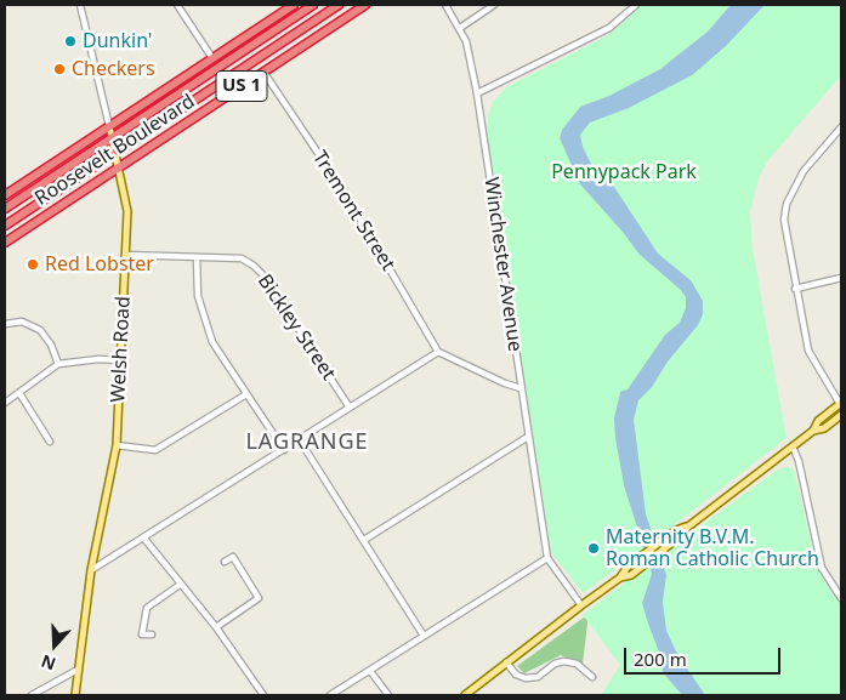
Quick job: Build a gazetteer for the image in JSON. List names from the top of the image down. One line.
{"streets":{"highway":["US 1","Roosevelt Boulevard"],"main road":["Welsh Road"],"street":["Tremont Street","Winchester Avenue","Bickley Street"]},"crossings":[["Roosevelt Boulevard","Tremont Street"],["Roosevelt Boulevard","Welsh Road"],["Bickley Street","Welsh Road"]],"districts":["LAGRANGE"],"parks":["Pennypack Park"],"places":["Dunkin'","Checkers","Red Lobster","Maternity B.V.M. Roman Catholic Church"],"scale_bar":"200 m","north":"bottom"}
